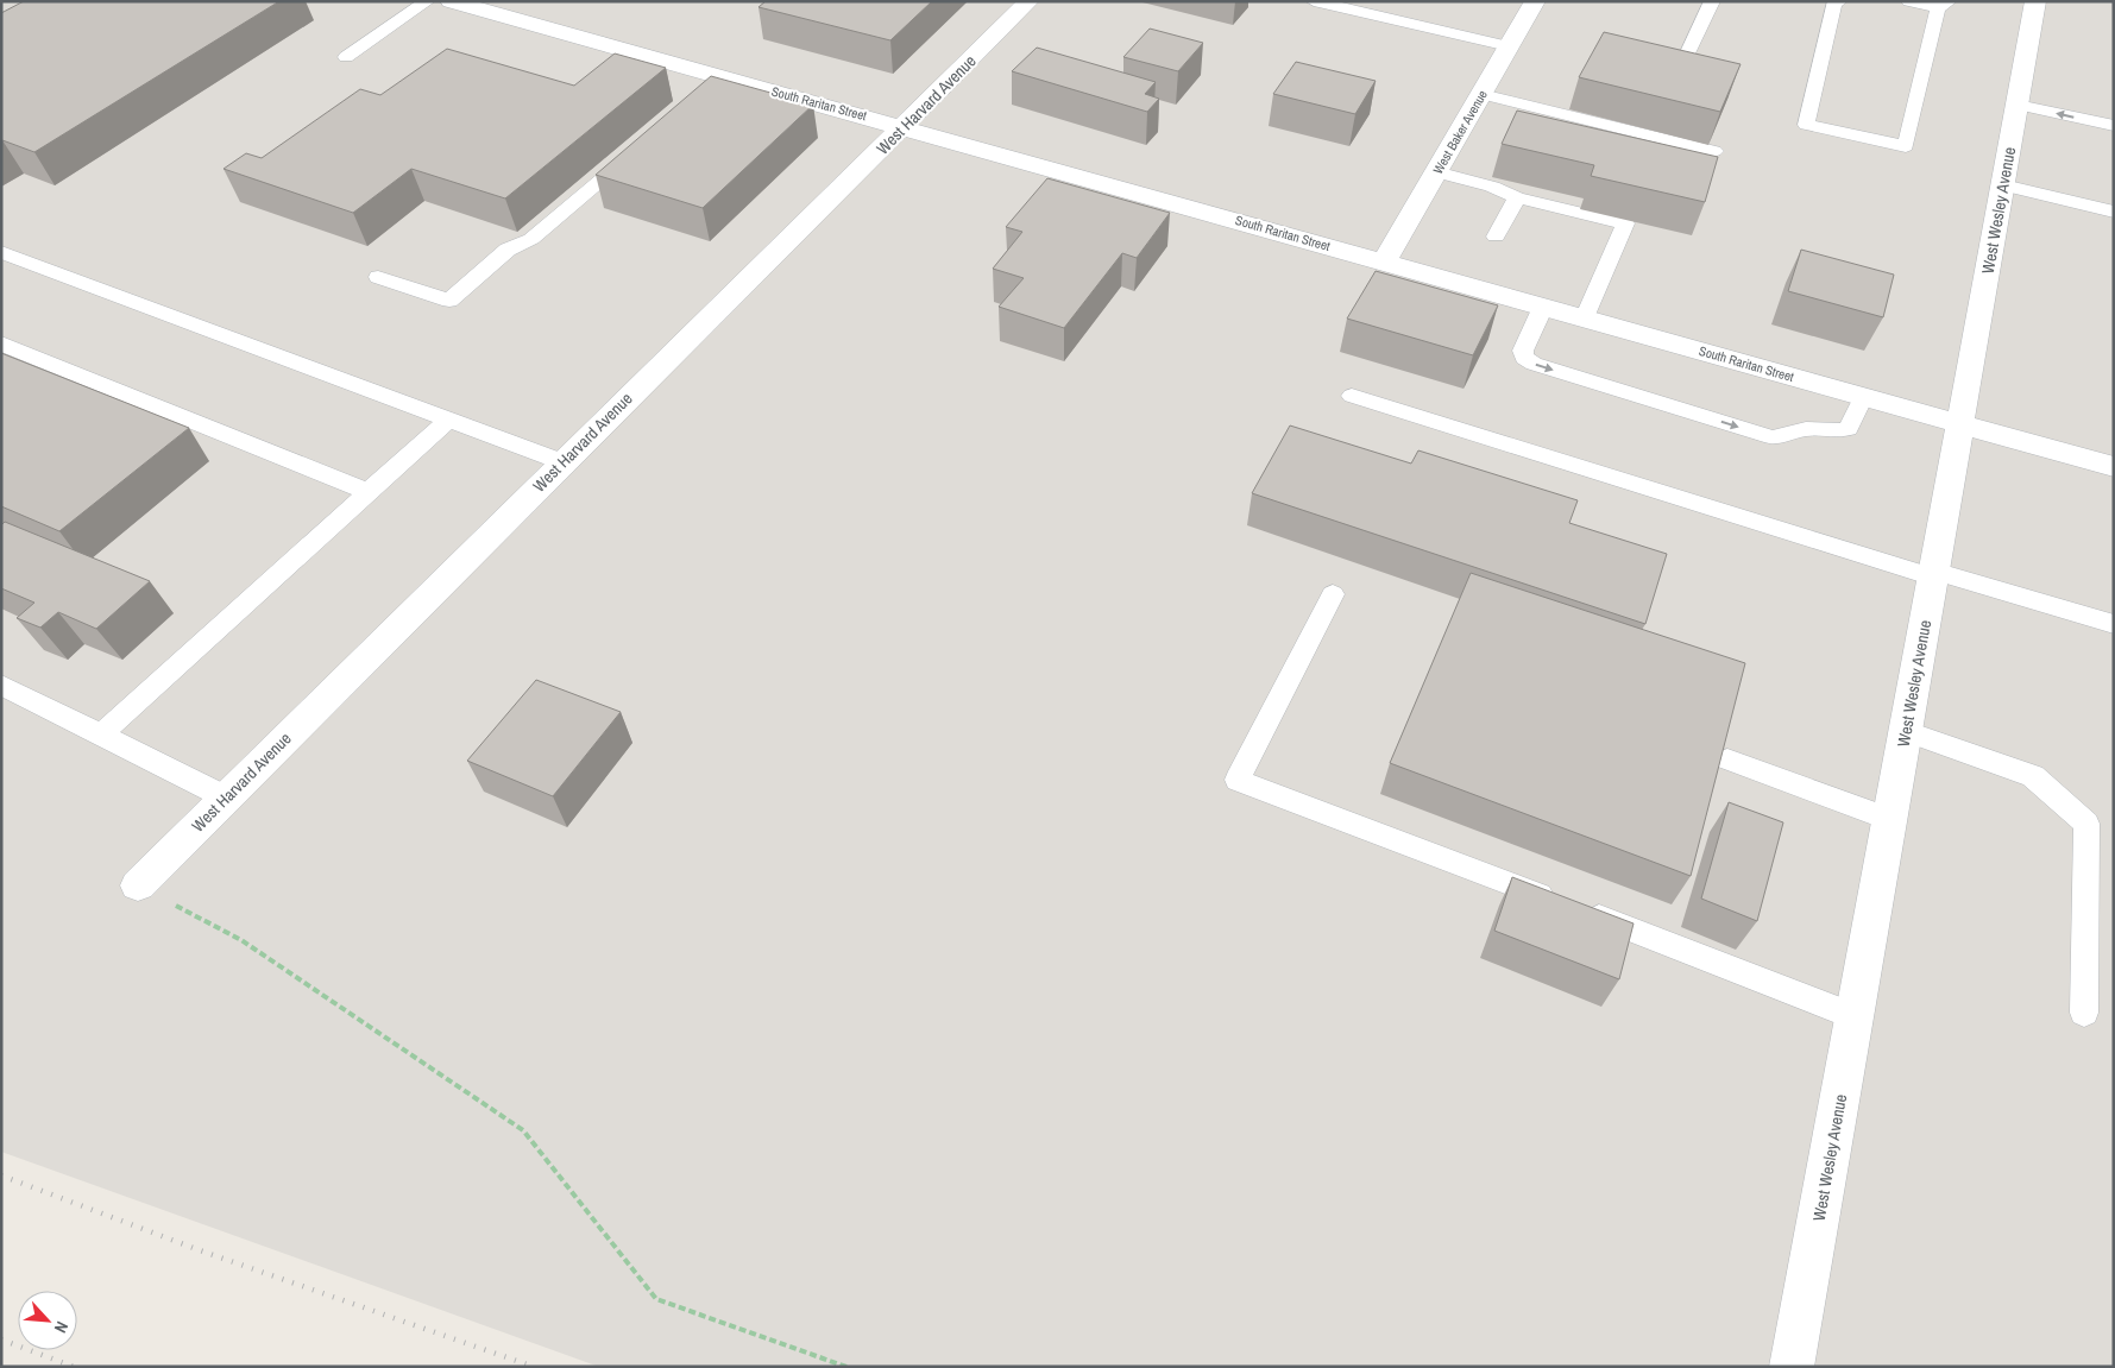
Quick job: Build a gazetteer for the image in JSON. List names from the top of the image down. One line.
{"streets":{"street":["South Raritan Street","West Harvard Avenue","West Baker Avenue","West Wesley Avenue"]},"crossings":[["South Raritan Street","West Harvard Avenue"],["South Raritan Street","West Baker Avenue"],["South Raritan Street","West Wesley Avenue"]],"north":"bottom right"}
